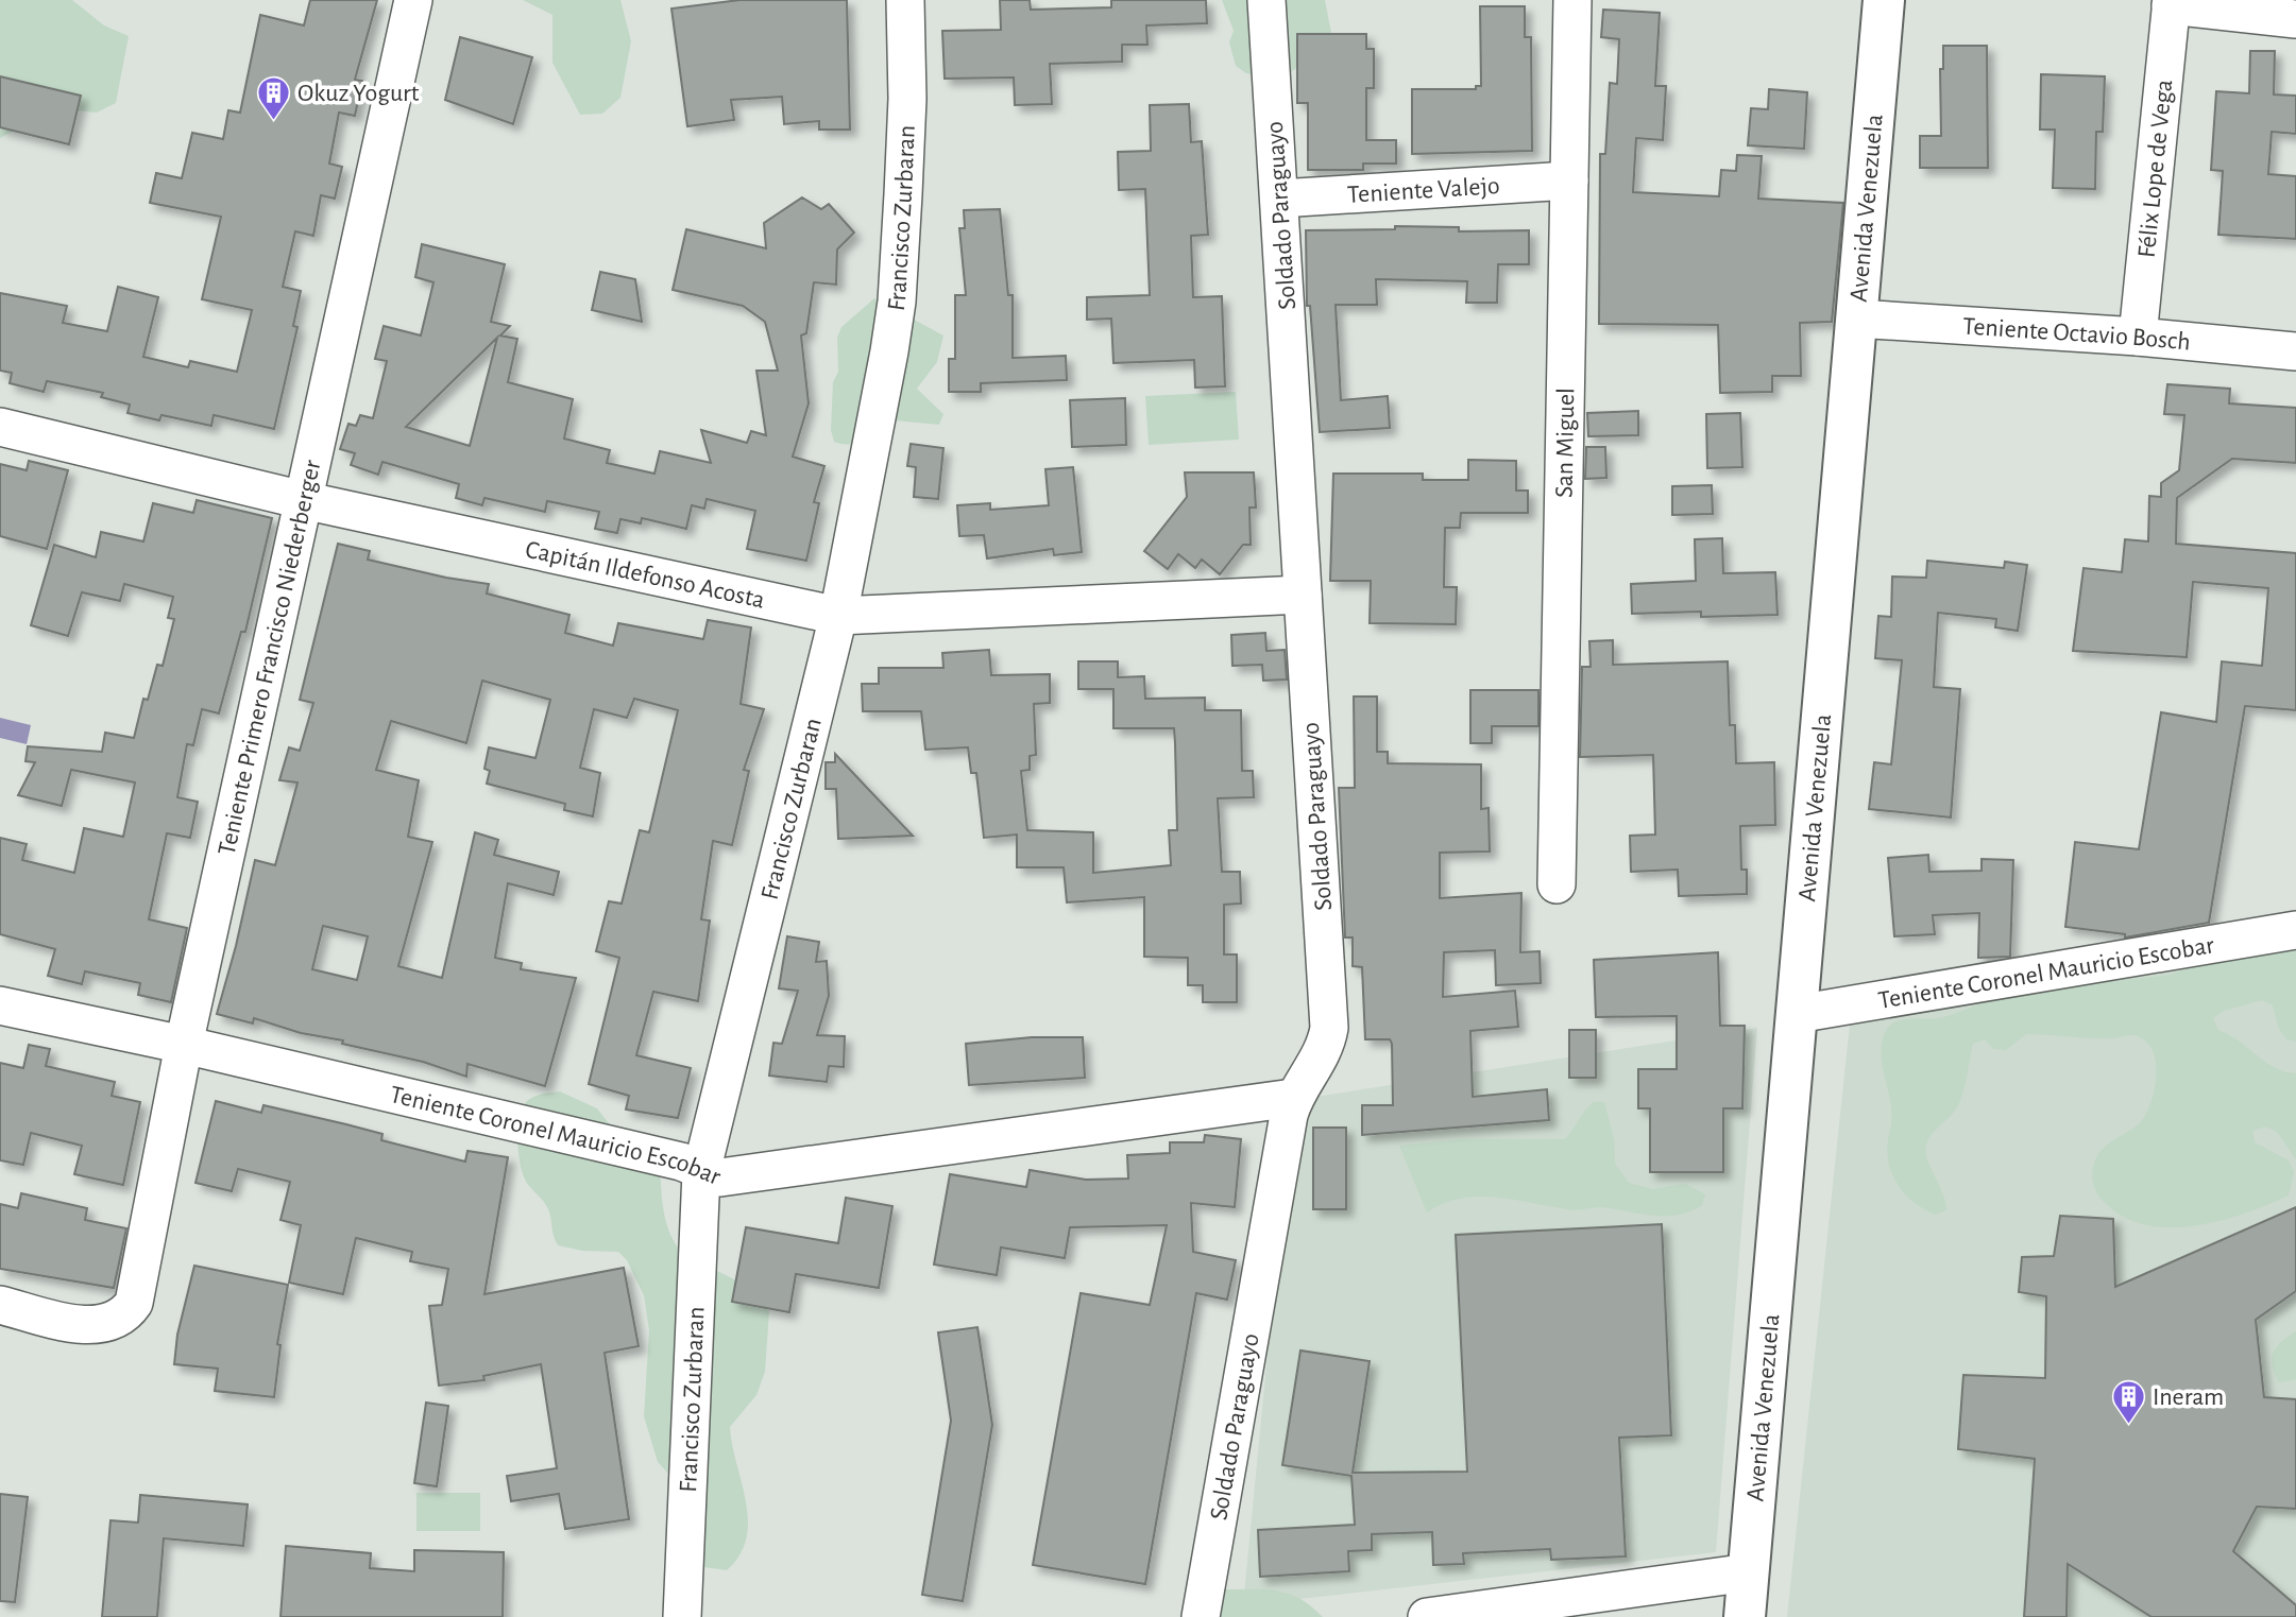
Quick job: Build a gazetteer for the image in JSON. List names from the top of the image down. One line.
{"streets":{"main road":["Avenida Venezuela"],"street":["Félix Lope de Vega","Teniente Valejo","Soldado Paraguayo","Francisco Zurbaran","Teniente Octavio Bosch","San Miguel","Capitán Ildefonso Acosta","Teniente Primero Francisco Niederberger","Teniente Coronel Mauricio Escobar"]},"crossings":[["Félix Lope de Vega","Teniente Octavio Bosch"],["Teniente Valejo","Soldado Paraguayo"],["Teniente Valejo","San Miguel"],["Avenida Venezuela","Teniente Octavio Bosch"],["Avenida Venezuela","Teniente Coronel Mauricio Escobar"],["Soldado Paraguayo","Capitán Ildefonso Acosta"],["Soldado Paraguayo","Teniente Coronel Mauricio Escobar"],["Francisco Zurbaran","Capitán Ildefonso Acosta"],["Francisco Zurbaran","Teniente Coronel Mauricio Escobar"],["Capitán Ildefonso Acosta","Teniente Primero Francisco Niederberger"],["Teniente Primero Francisco Niederberger","Teniente Coronel Mauricio Escobar"]],"places":{"building":["Okuz Yogurt","Ineram"]}}
